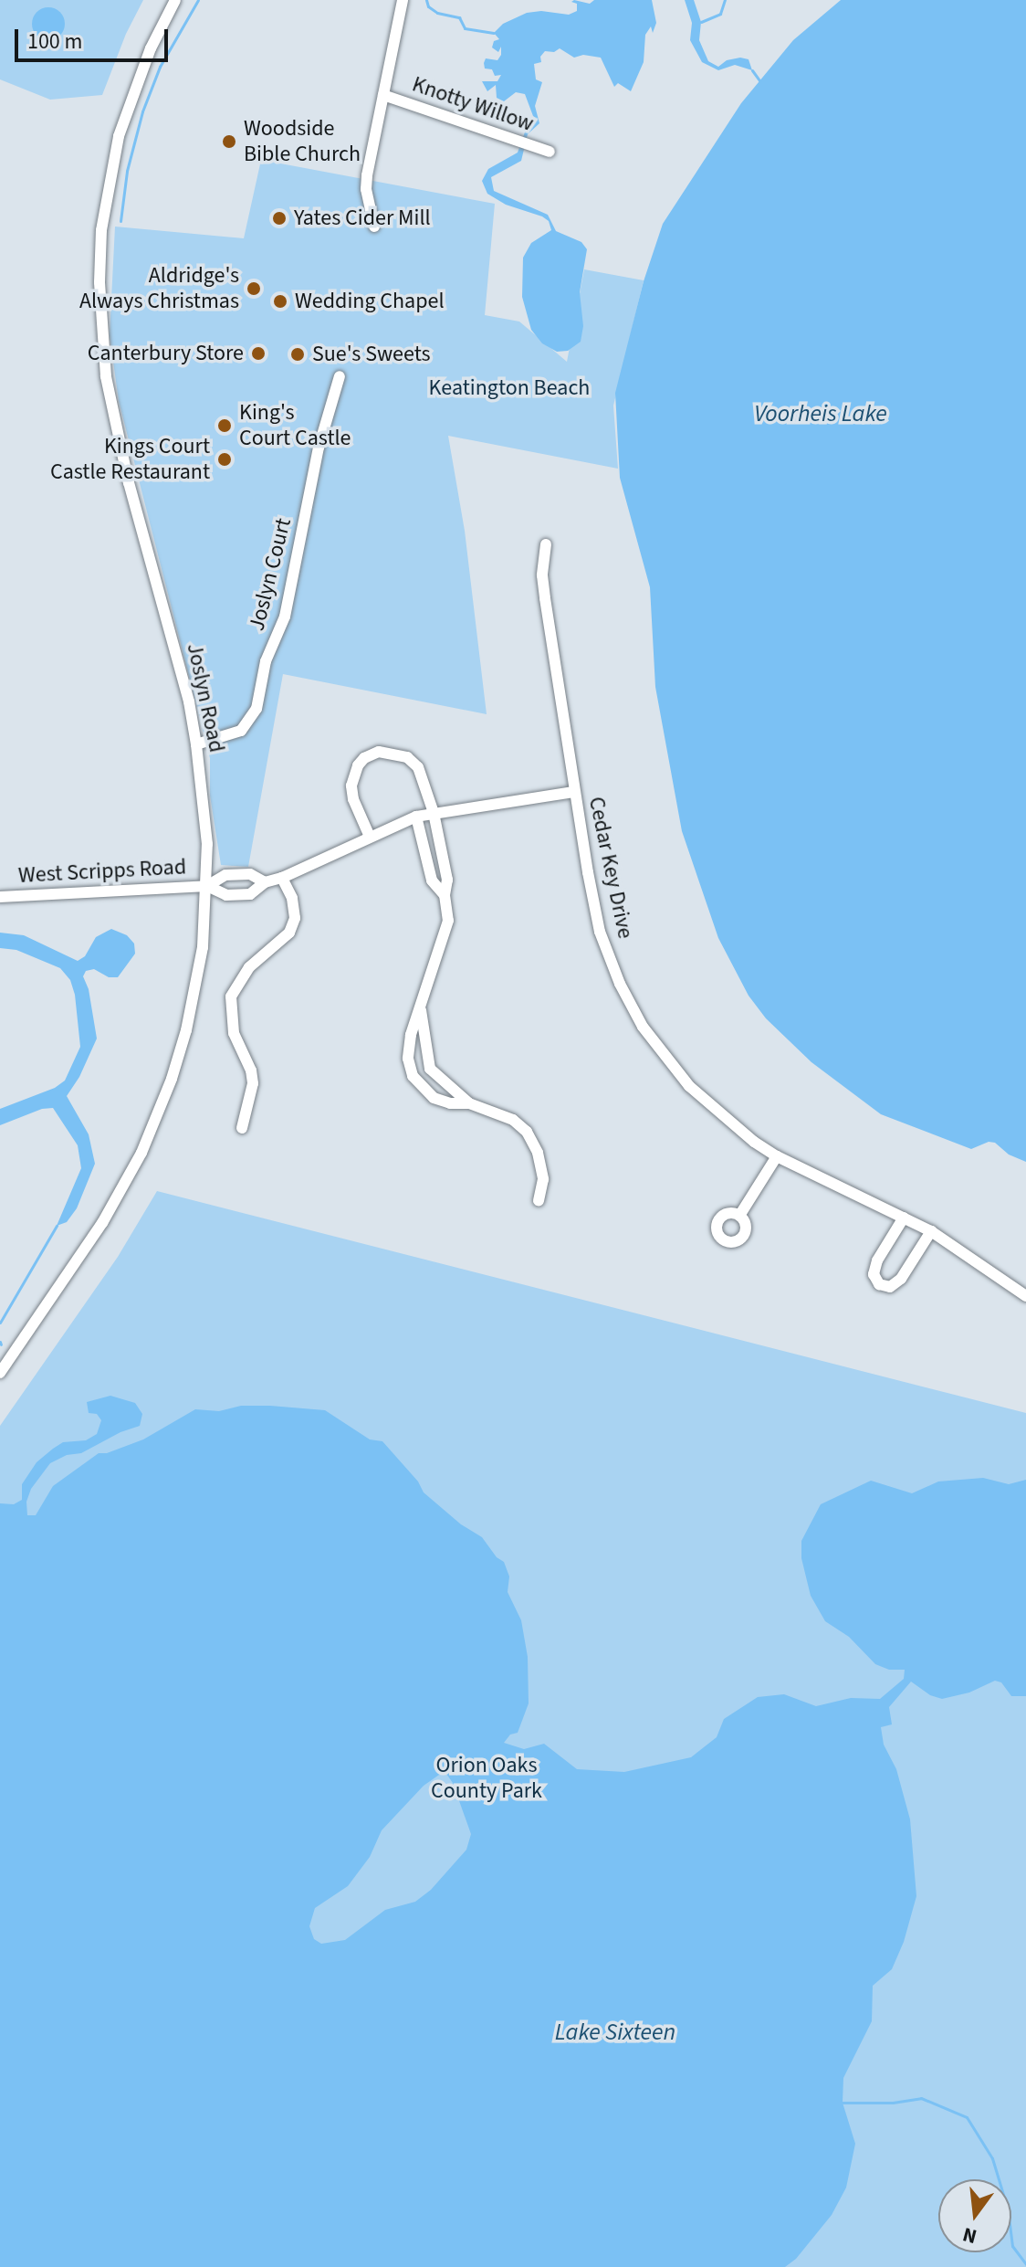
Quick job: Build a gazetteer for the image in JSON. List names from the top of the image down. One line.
{"streets":{"street":["Knotty Willow","Joslyn Court","Joslyn Road","Cedar Key Drive","West Scripps Road"]},"crossings":[["Joslyn Court","Joslyn Road"],["Joslyn Road","West Scripps Road"],["Cedar Key Drive","West Scripps Road"]],"water":["Voorheis Lake","Lake Sixteen"],"parks":["Keatington Beach","Orion Oaks County Park"],"places":["Woodside Bible Church","Yates Cider Mill","Aldridge's Always Christmas","Wedding Chapel","Canterbury Store","Sue's Sweets","King's Court Castle","Kings Court Castle Restaurant"],"scale_bar":"100 m","north":"bottom"}
